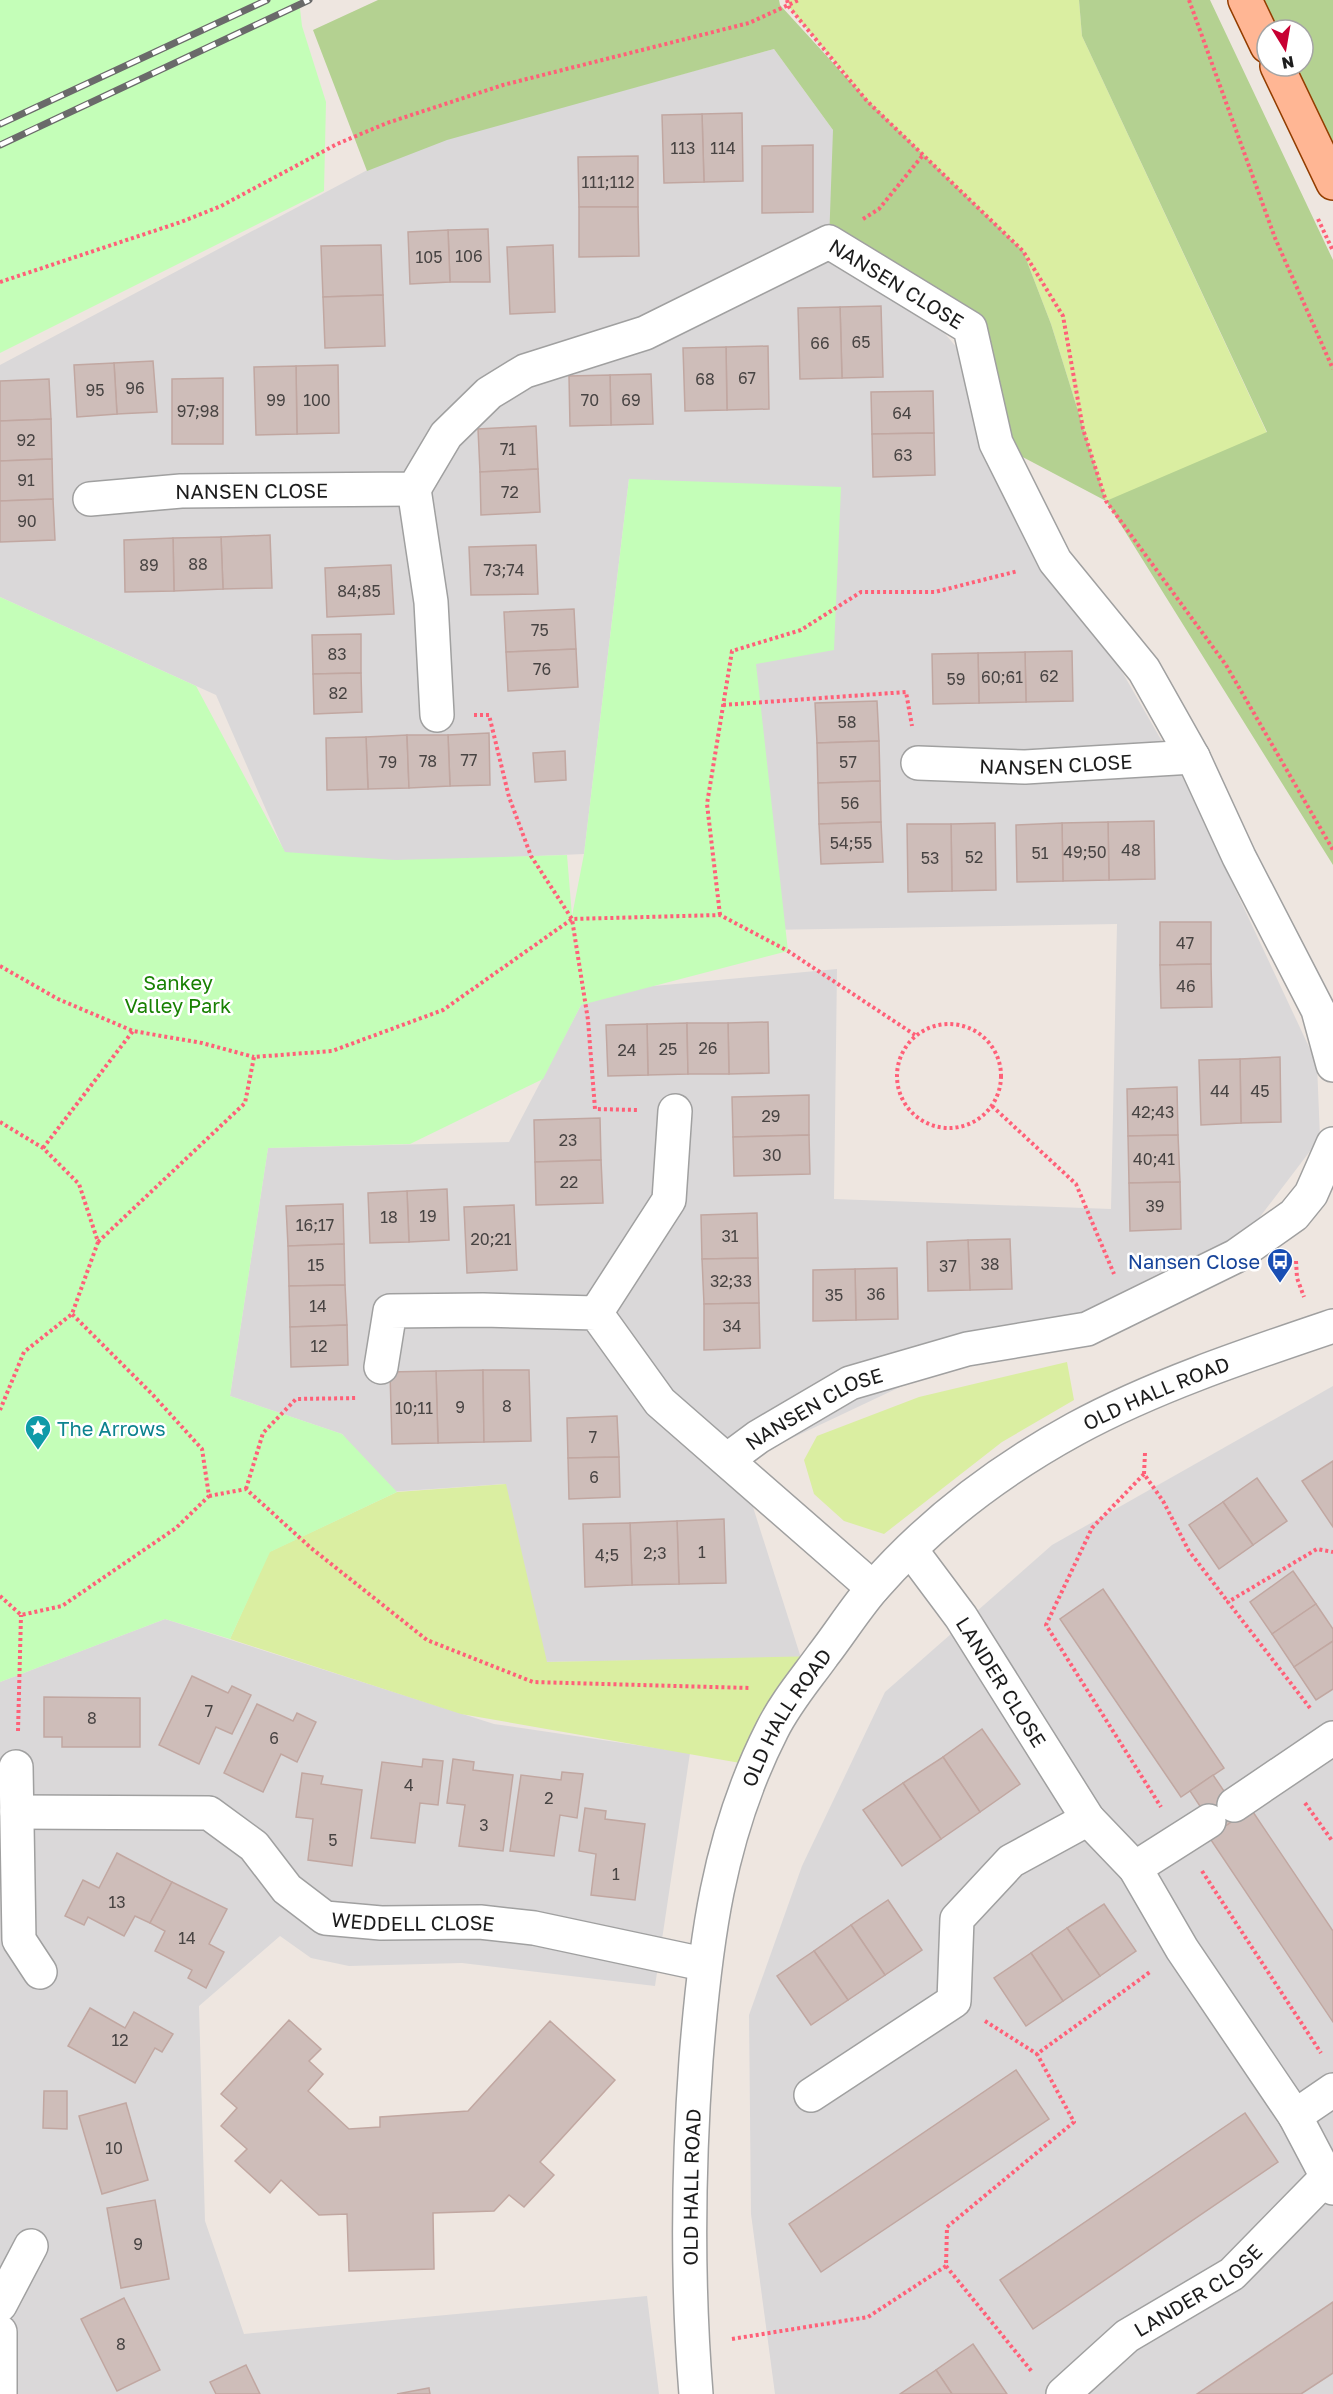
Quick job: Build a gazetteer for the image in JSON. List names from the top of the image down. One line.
{"streets":{"street":["NANSEN CLOSE","OLD HALL ROAD","LANDER CLOSE","WEDDELL CLOSE"]},"crossings":[["NANSEN CLOSE","OLD HALL ROAD"],["OLD HALL ROAD","LANDER CLOSE"],["OLD HALL ROAD","WEDDELL CLOSE"]],"parks":["Sankey Valley Park"],"places":{"bus stop":["Nansen Close"],"place":["The Arrows"]},"house_numbers":["113","114","111;112","106","105","65","66","67","68","96","95","99","100","70","69","97;98","64","92","71","63","91","72","90","88","89","73;74","84;85","75","83","76","62","60;61","59","82","58","77","78","79","57","56","54;55","48","49;50","51","52","53","47","46","26","25","24","44","45","42;43","29","23","30","40;41","22","39","19","18","16;17","31","20;21","38","15","37","32;33","36","35","14","34","12","8","9","10;11","7","6","1","2;3","4;5","7","8","6","4","2","3","5","1","13","14","12","10","9","8"],"north":"bottom"}
